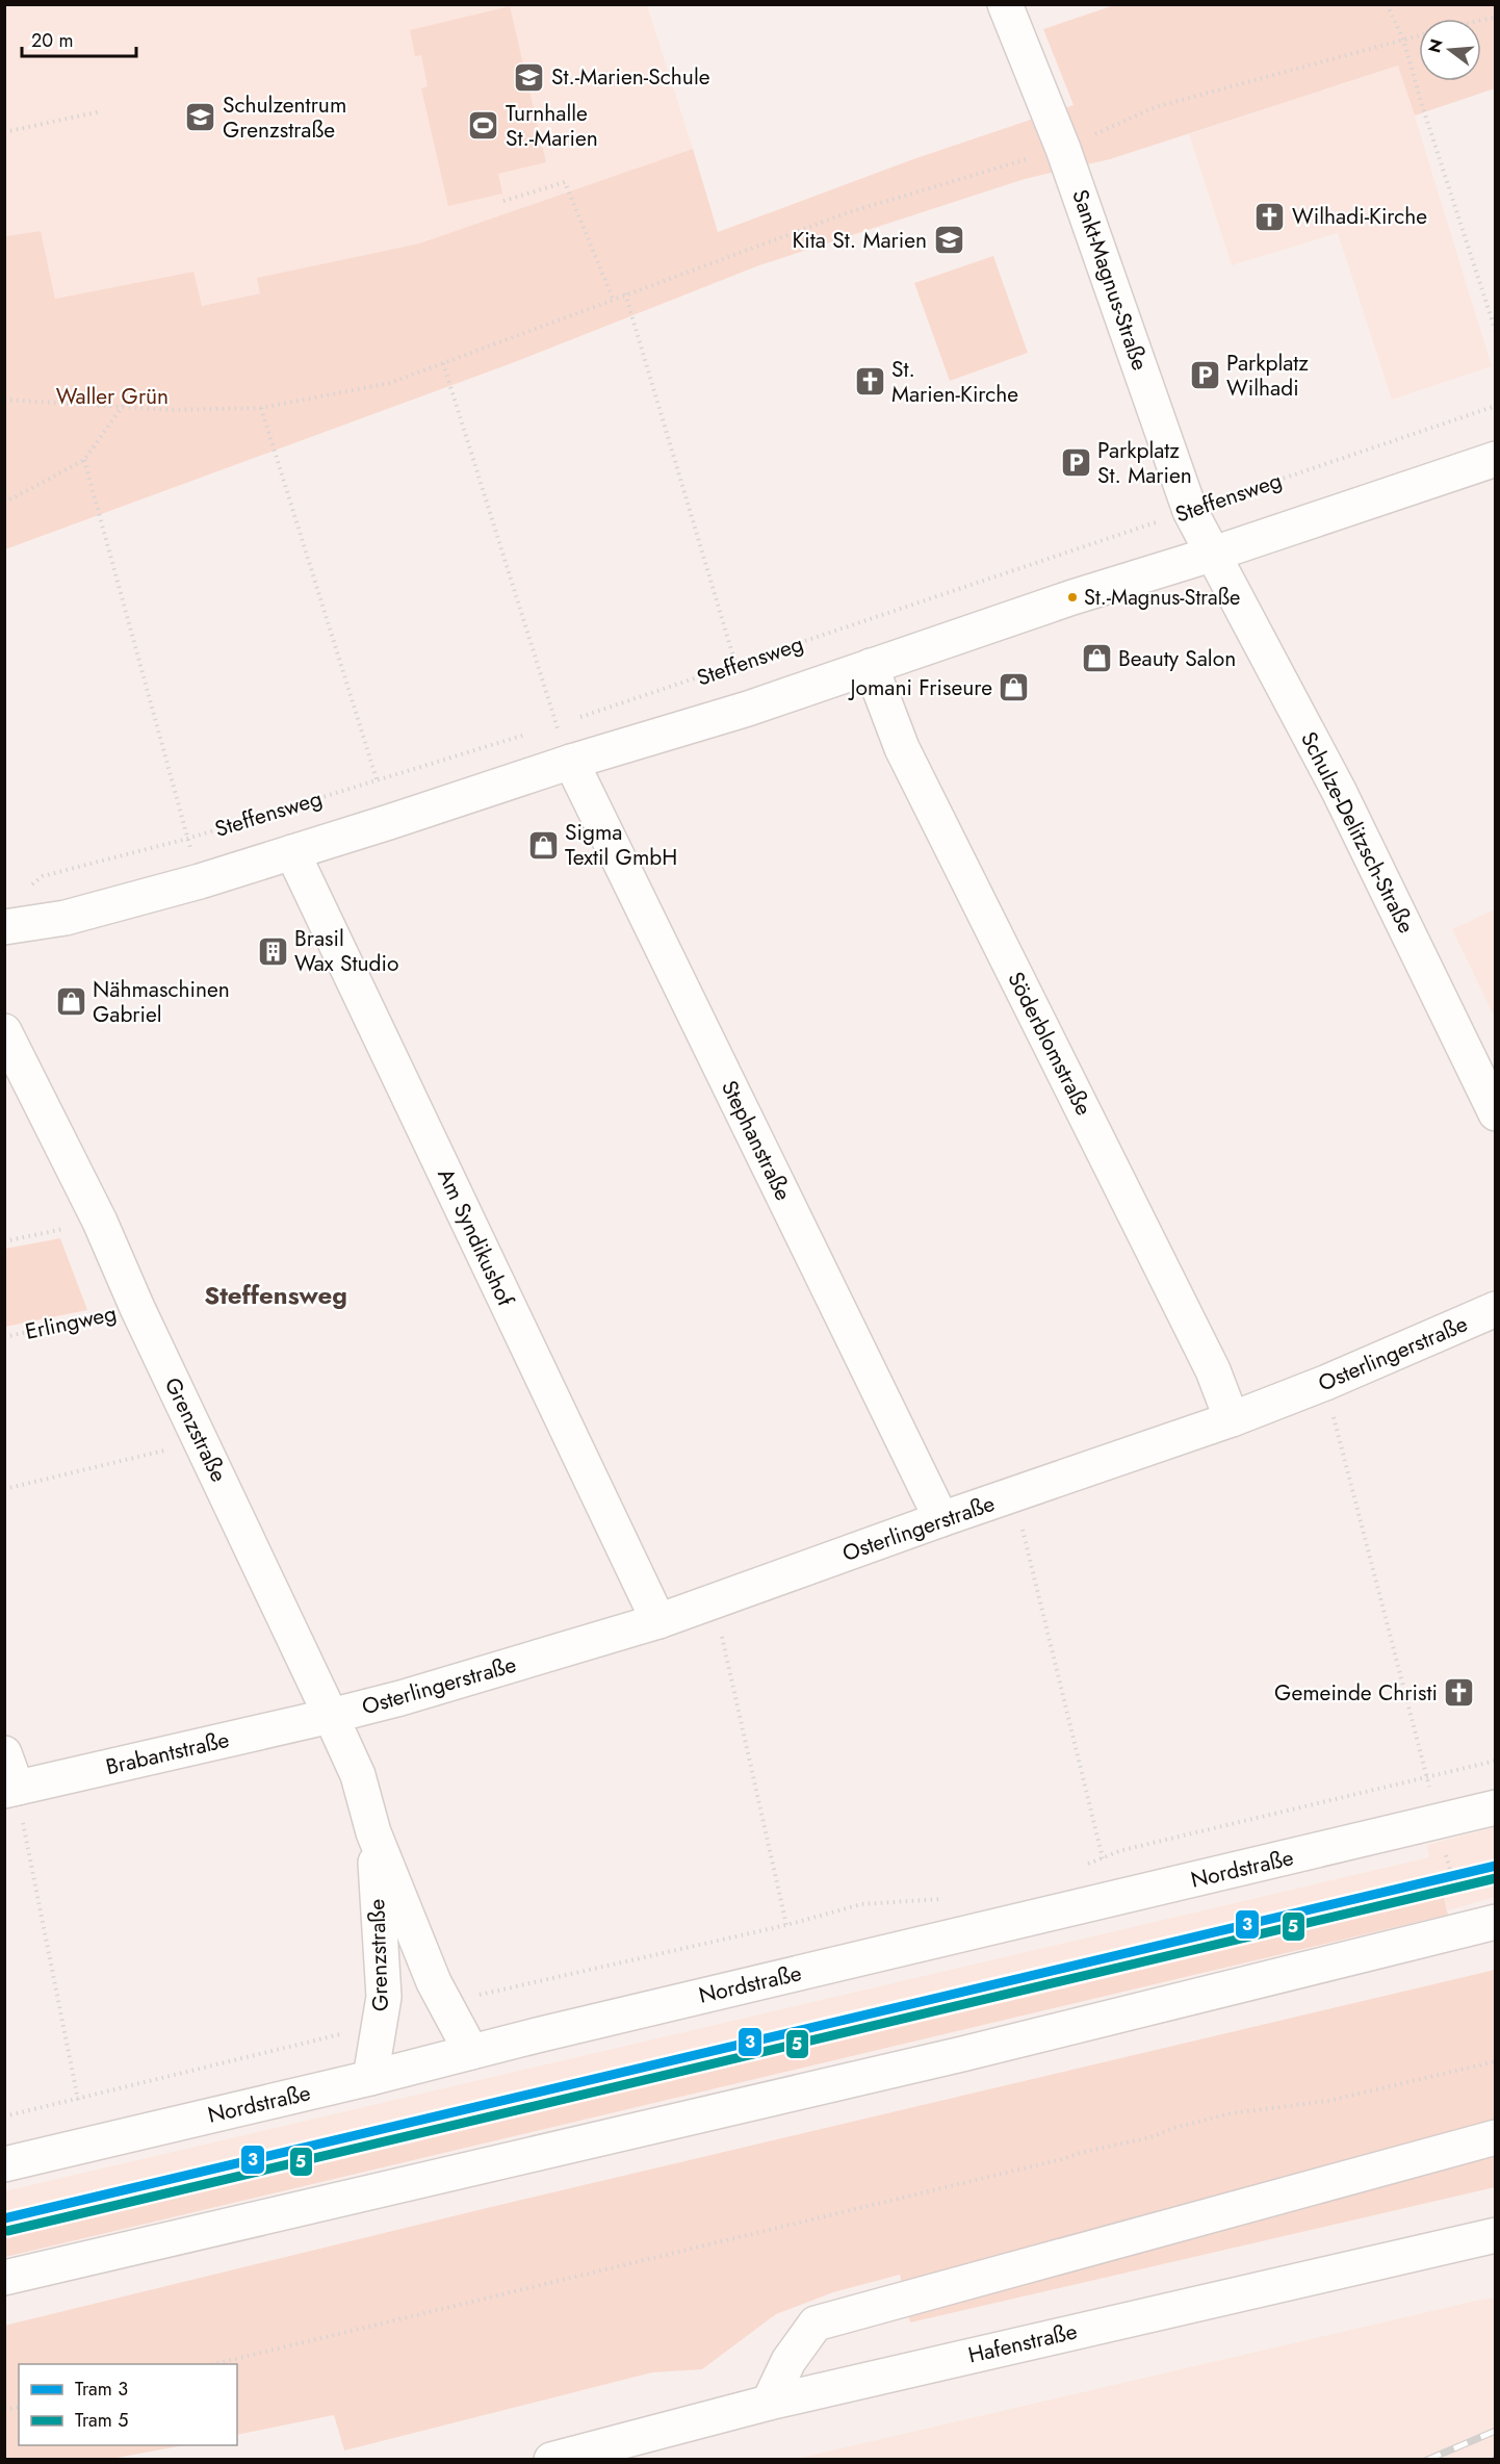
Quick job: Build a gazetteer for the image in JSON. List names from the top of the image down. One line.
{"streets":{"street":["Sankt-Magnus-Straße","Steffensweg","Schulze-Delitzsch-Straße","Söderblomstraße","Stephanstraße","Am Syndikushof","Osterlingerstraße","Grenzstraße","Brabantstraße","Nordstraße","Hafenstraße"],"path":["Erlingweg"]},"crossings":[["Sankt-Magnus-Straße","Steffensweg"],["Sankt-Magnus-Straße","Schulze-Delitzsch-Straße"],["Steffensweg","Schulze-Delitzsch-Straße"],["Steffensweg","Söderblomstraße"],["Steffensweg","Stephanstraße"],["Steffensweg","Am Syndikushof"],["Söderblomstraße","Osterlingerstraße"],["Stephanstraße","Osterlingerstraße"],["Am Syndikushof","Osterlingerstraße"],["Erlingweg","Grenzstraße"],["Osterlingerstraße","Grenzstraße"],["Osterlingerstraße","Brabantstraße"],["Grenzstraße","Brabantstraße"],["Grenzstraße","Nordstraße"]],"districts":["Steffensweg"],"parks":["Waller Grün"],"places":{"school or university":["St.-Marien-Schule","Schulzentrum Grenzstraße","Kita St. Marien"],"sports":["Turnhalle St.-Marien"],"church":["Wilhadi-Kirche","St. Marien-Kirche","Gemeinde Christi"],"parking":["Parkplatz Wilhadi","Parkplatz St. Marien"],"other":["St.-Magnus-Straße"],"shop":["Beauty Salon","Jomani Friseure","Sigma Textil GmbH","Nähmaschinen Gabriel"],"building":["Brasil Wax Studio"]},"lines":["tram line 3","tram line 5"],"legend":["Tram 3","Tram 5"],"scale_bar":"20 m","north":"left"}
